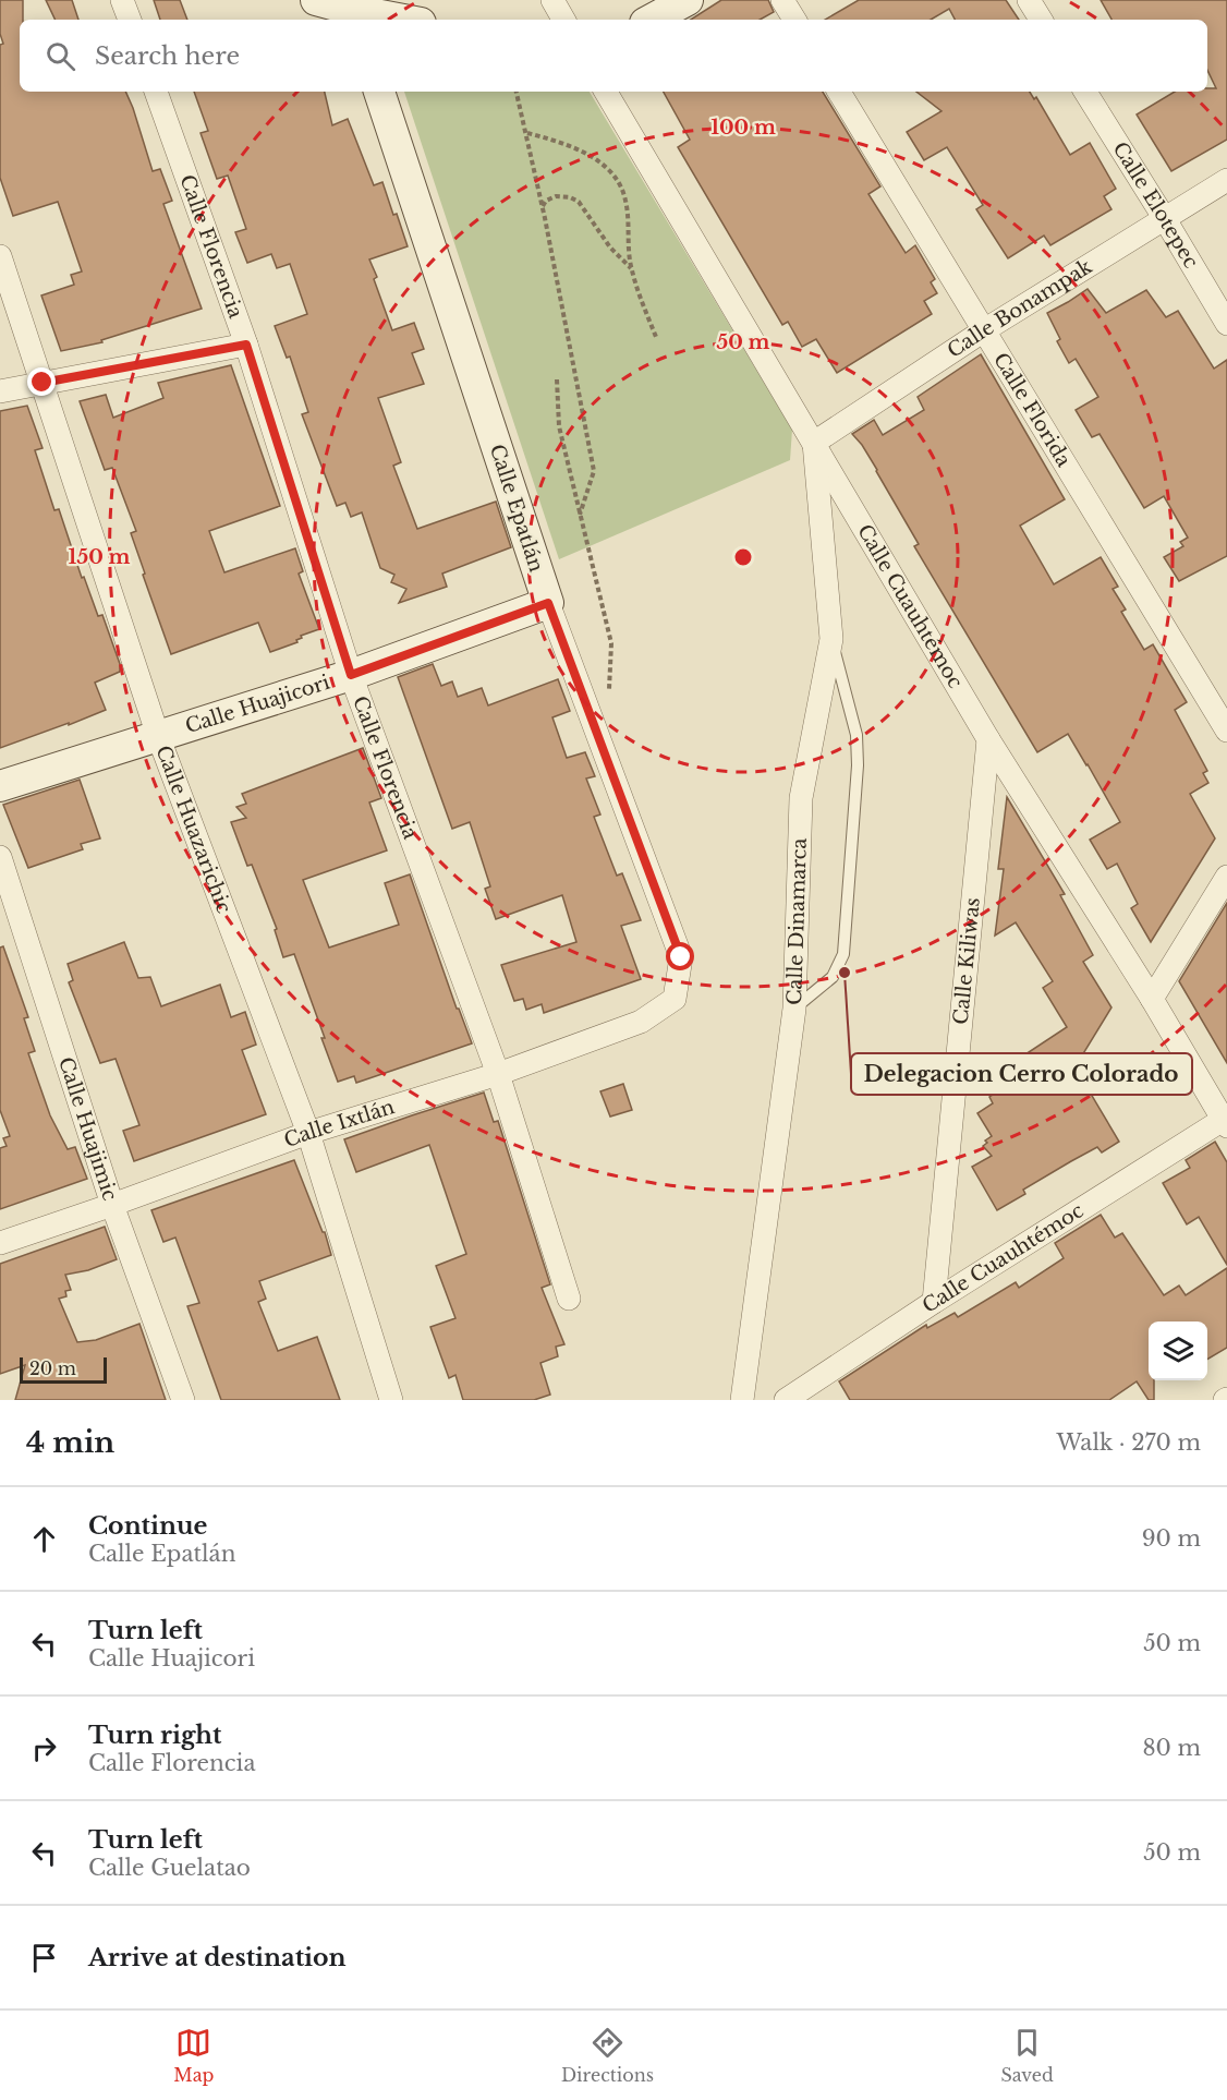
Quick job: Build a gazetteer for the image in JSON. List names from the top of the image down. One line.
{"streets":{"street":["Calle Elotepec","Calle Florencia","Calle Bonampak","Calle Florida","Calle Epatlán","Calle Cuauhtémoc","Calle Huajicori","Calle Huazarichic","Calle Dinamarca","Calle Kiliwas","Calle Ixtlán","Calle Huajimic"]},"crossings":[["Calle Elotepec","Calle Bonampak"],["Calle Florencia","Calle Huajicori"],["Calle Florencia","Calle Ixtlán"],["Calle Bonampak","Calle Florida"],["Calle Bonampak","Calle Cuauhtémoc"],["Calle Bonampak","Calle Dinamarca"],["Calle Epatlán","Calle Huajicori"],["Calle Epatlán","Calle Ixtlán"],["Calle Cuauhtémoc","Calle Dinamarca"],["Calle Cuauhtémoc","Calle Kiliwas"],["Calle Huajicori","Calle Huazarichic"],["Calle Huazarichic","Calle Ixtlán"],["Calle Ixtlán","Calle Huajimic"]],"places":["Delegacion Cerro Colorado"],"scale_bar":"20 m","page":{"search":"Search here","scale":"20 m","heading":["4 min","Walk · 270 m"],"list":[["Continue","Calle Epatlán","90 m"],["Turn left","Calle Huajicori","50 m"],["Turn right","Calle Florencia","80 m"],["Turn left","Calle Guelatao","50 m"],"Arrive at destination"],"nav":["Map","Directions","Saved"]},"rings":["100 m","50 m","150 m"]}
